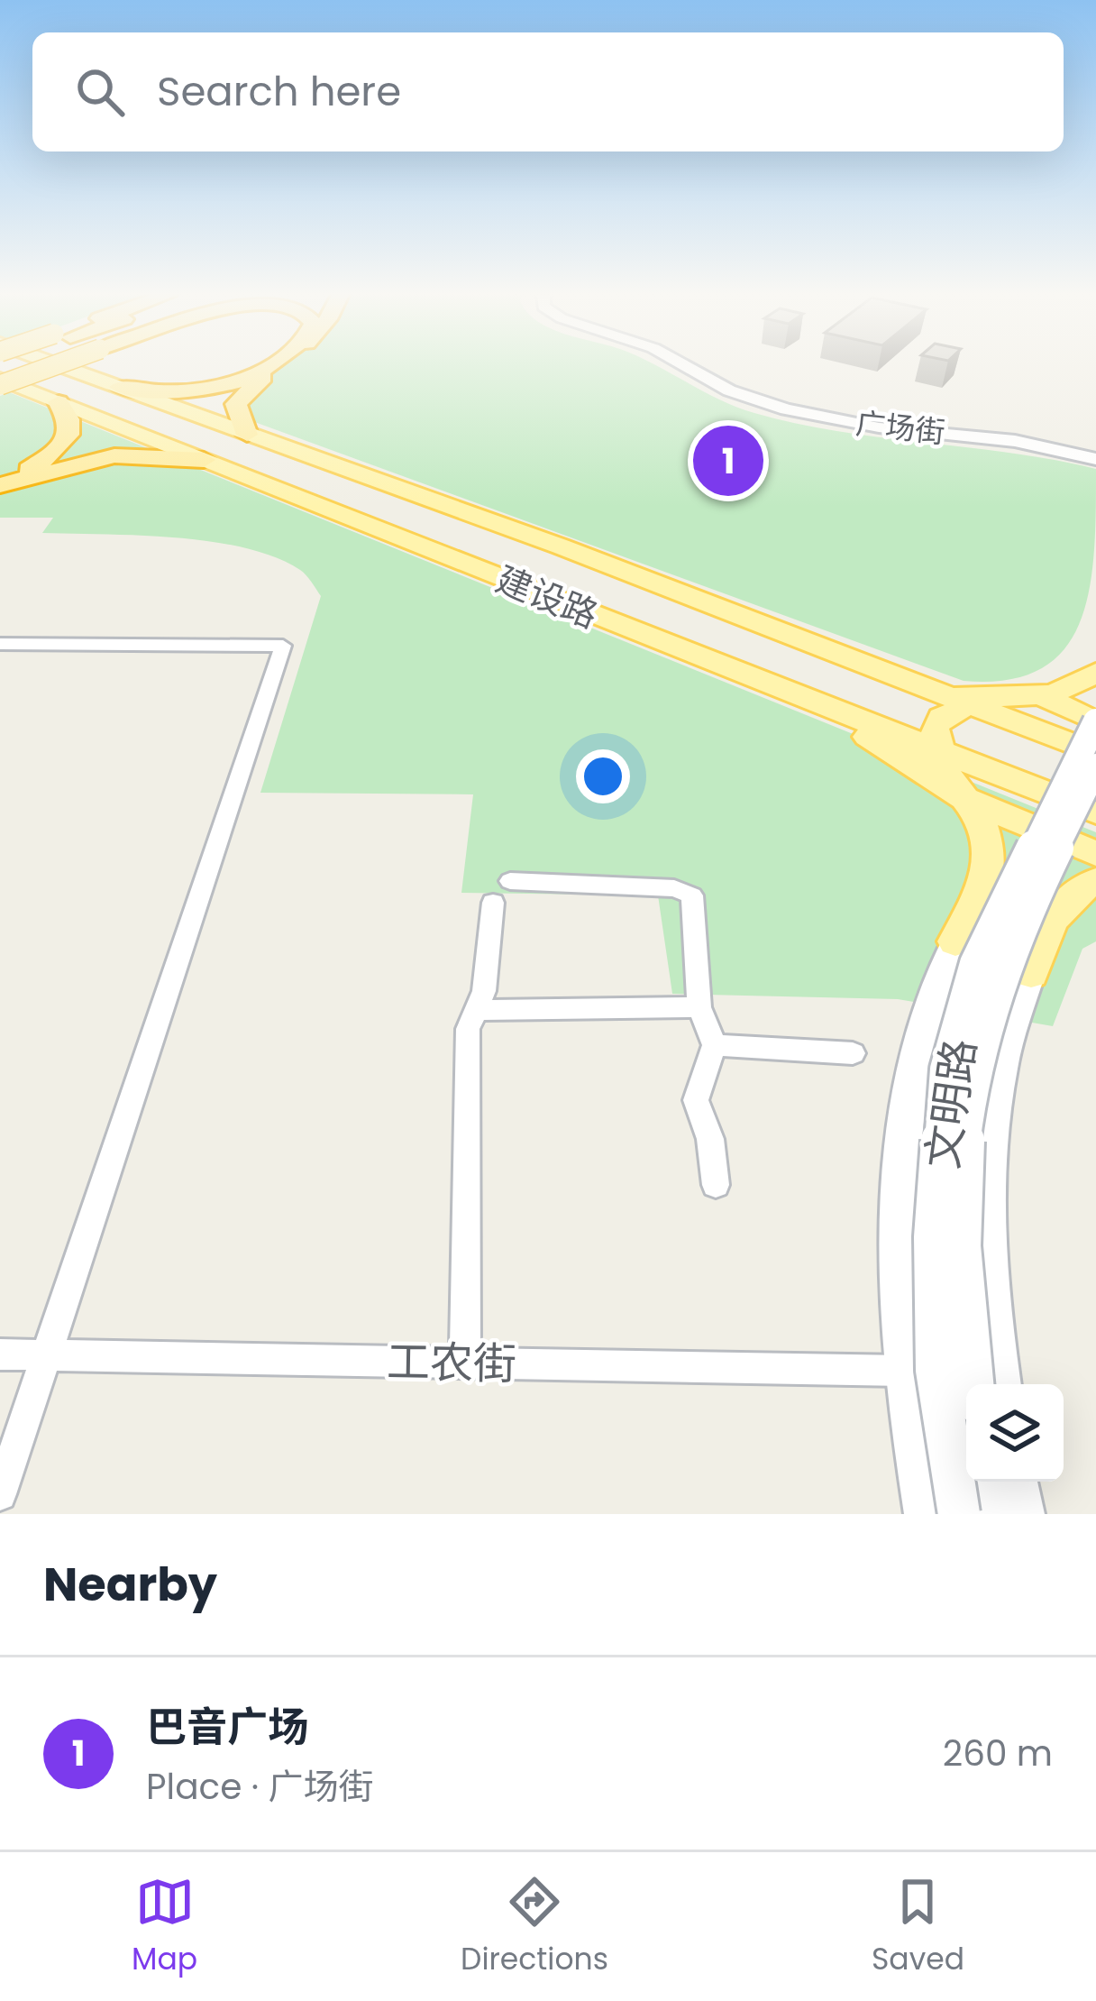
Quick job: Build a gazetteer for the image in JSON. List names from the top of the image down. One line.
{"streets":{"main road":["建设路","文明路"],"street":["广场街","工农街"]},"crossings":[["文明路","工农街"]],"page":{"search":"Search here","pins":"1","heading":"Nearby","list":[{"mark":"1","name":"巴音广场","note":"Place · 广场街","value":"260 m"}],"nav":["Map","Directions","Saved"]}}
